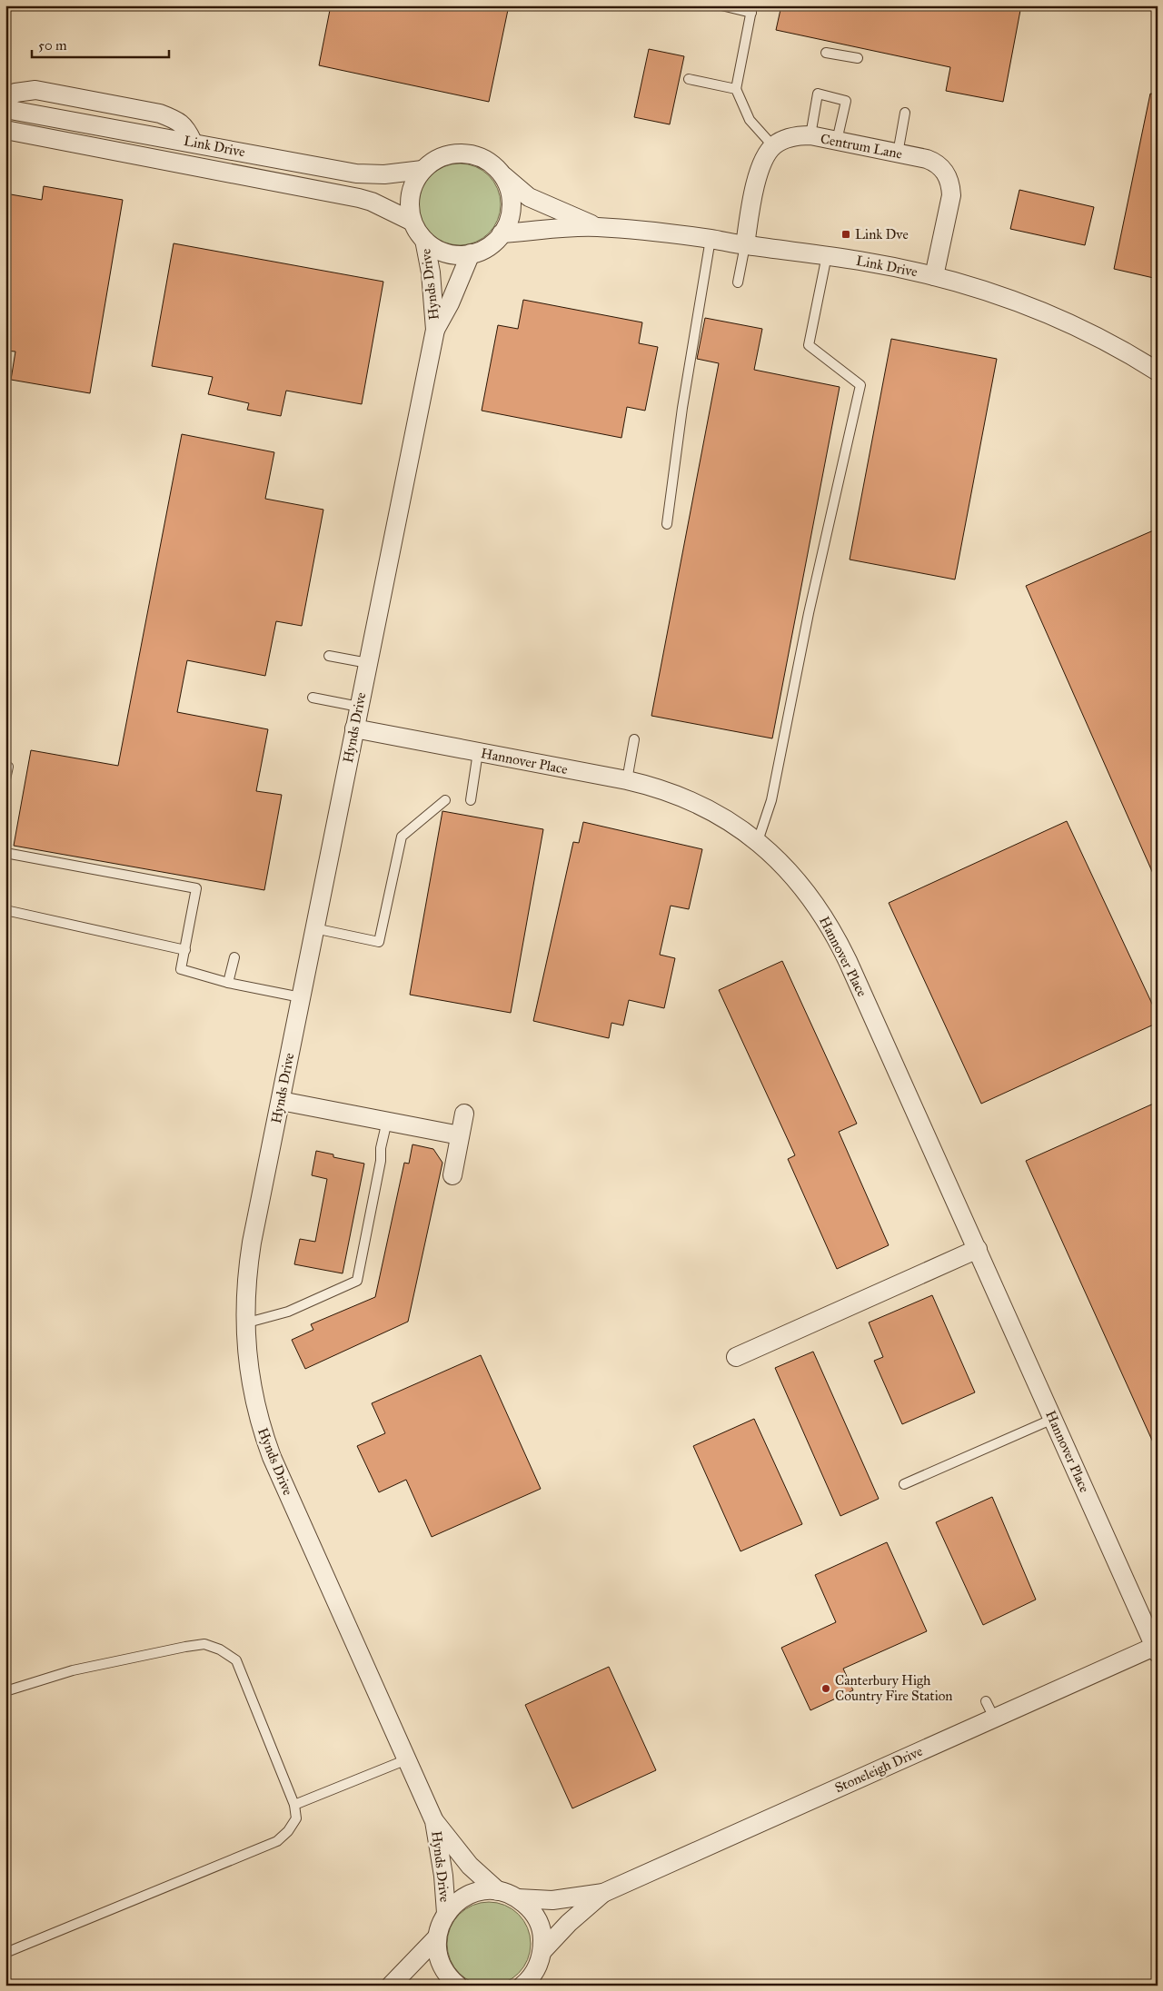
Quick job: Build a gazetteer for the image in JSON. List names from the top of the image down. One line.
{"streets":{"street":["Link Drive","Centrum Lane","Hynds Drive","Hannover Place","Stoneleigh Drive"]},"crossings":[["Link Drive","Centrum Lane"],["Link Drive","Hynds Drive"],["Hynds Drive","Hannover Place"],["Hannover Place","Stoneleigh Drive"]],"places":{"transit":["Link Dve"],"other":["Canterbury High Country Fire Station"]},"scale_bar":"50 m"}
